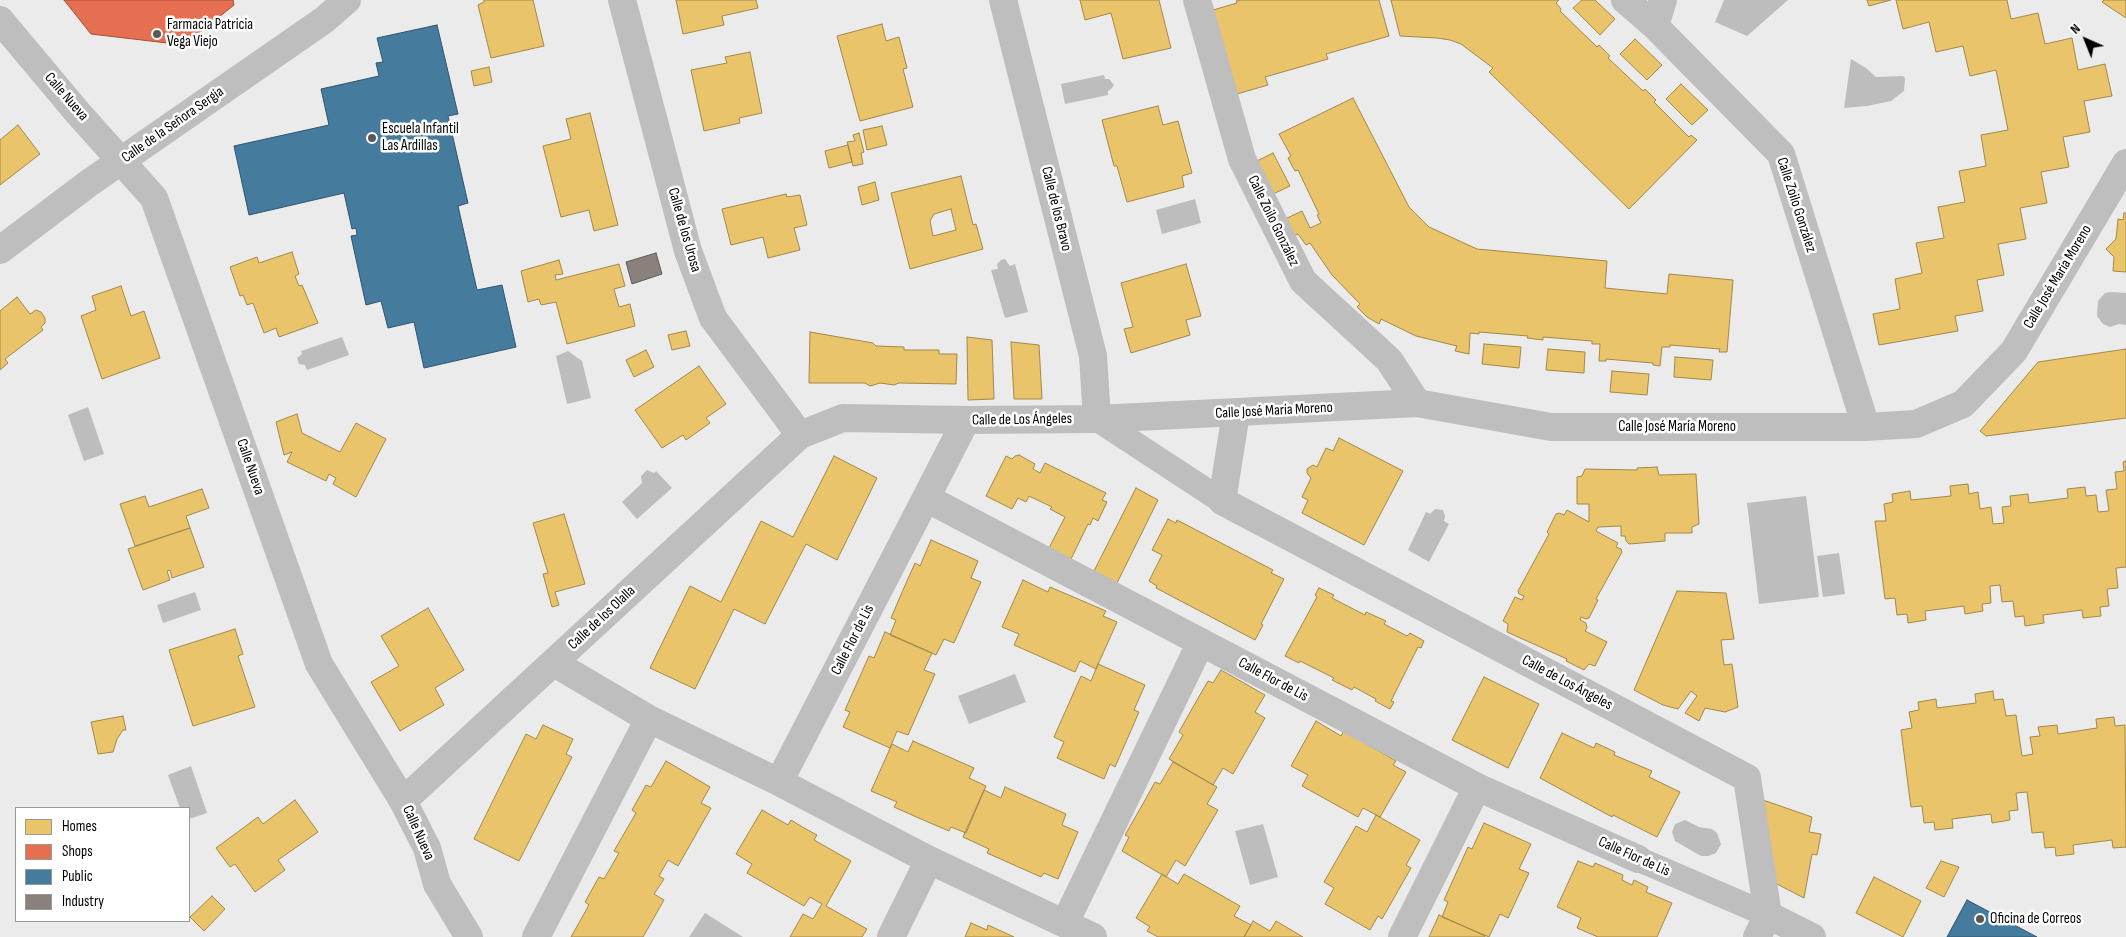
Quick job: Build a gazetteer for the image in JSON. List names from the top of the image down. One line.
{"streets":{"street":["Calle Nueva","Calle de la Señora Sergia","Calle Zoilo González","Calle de los Bravo","Calle de los Urosa","Calle José María Moreno","Calle de Los Ángeles","Calle de los Olalla","Calle Flor de Lis"]},"crossings":[["Calle Nueva","Calle de la Señora Sergia"],["Calle Nueva","Calle de los Olalla"],["Calle Zoilo González","Calle José María Moreno"],["Calle de los Bravo","Calle José María Moreno"],["Calle de los Bravo","Calle de Los Ángeles"],["Calle de los Urosa","Calle de Los Ángeles"],["Calle de los Urosa","Calle de los Olalla"],["Calle José María Moreno","Calle de Los Ángeles"],["Calle de Los Ángeles","Calle de los Olalla"],["Calle de Los Ángeles","Calle Flor de Lis"]],"places":["Farmacia Patricia Vega Viejo","Escuela Infantil Las Ardillas","Oficina de Correos"],"legend":["Homes","Shops","Public","Industry"],"north":"top left"}
